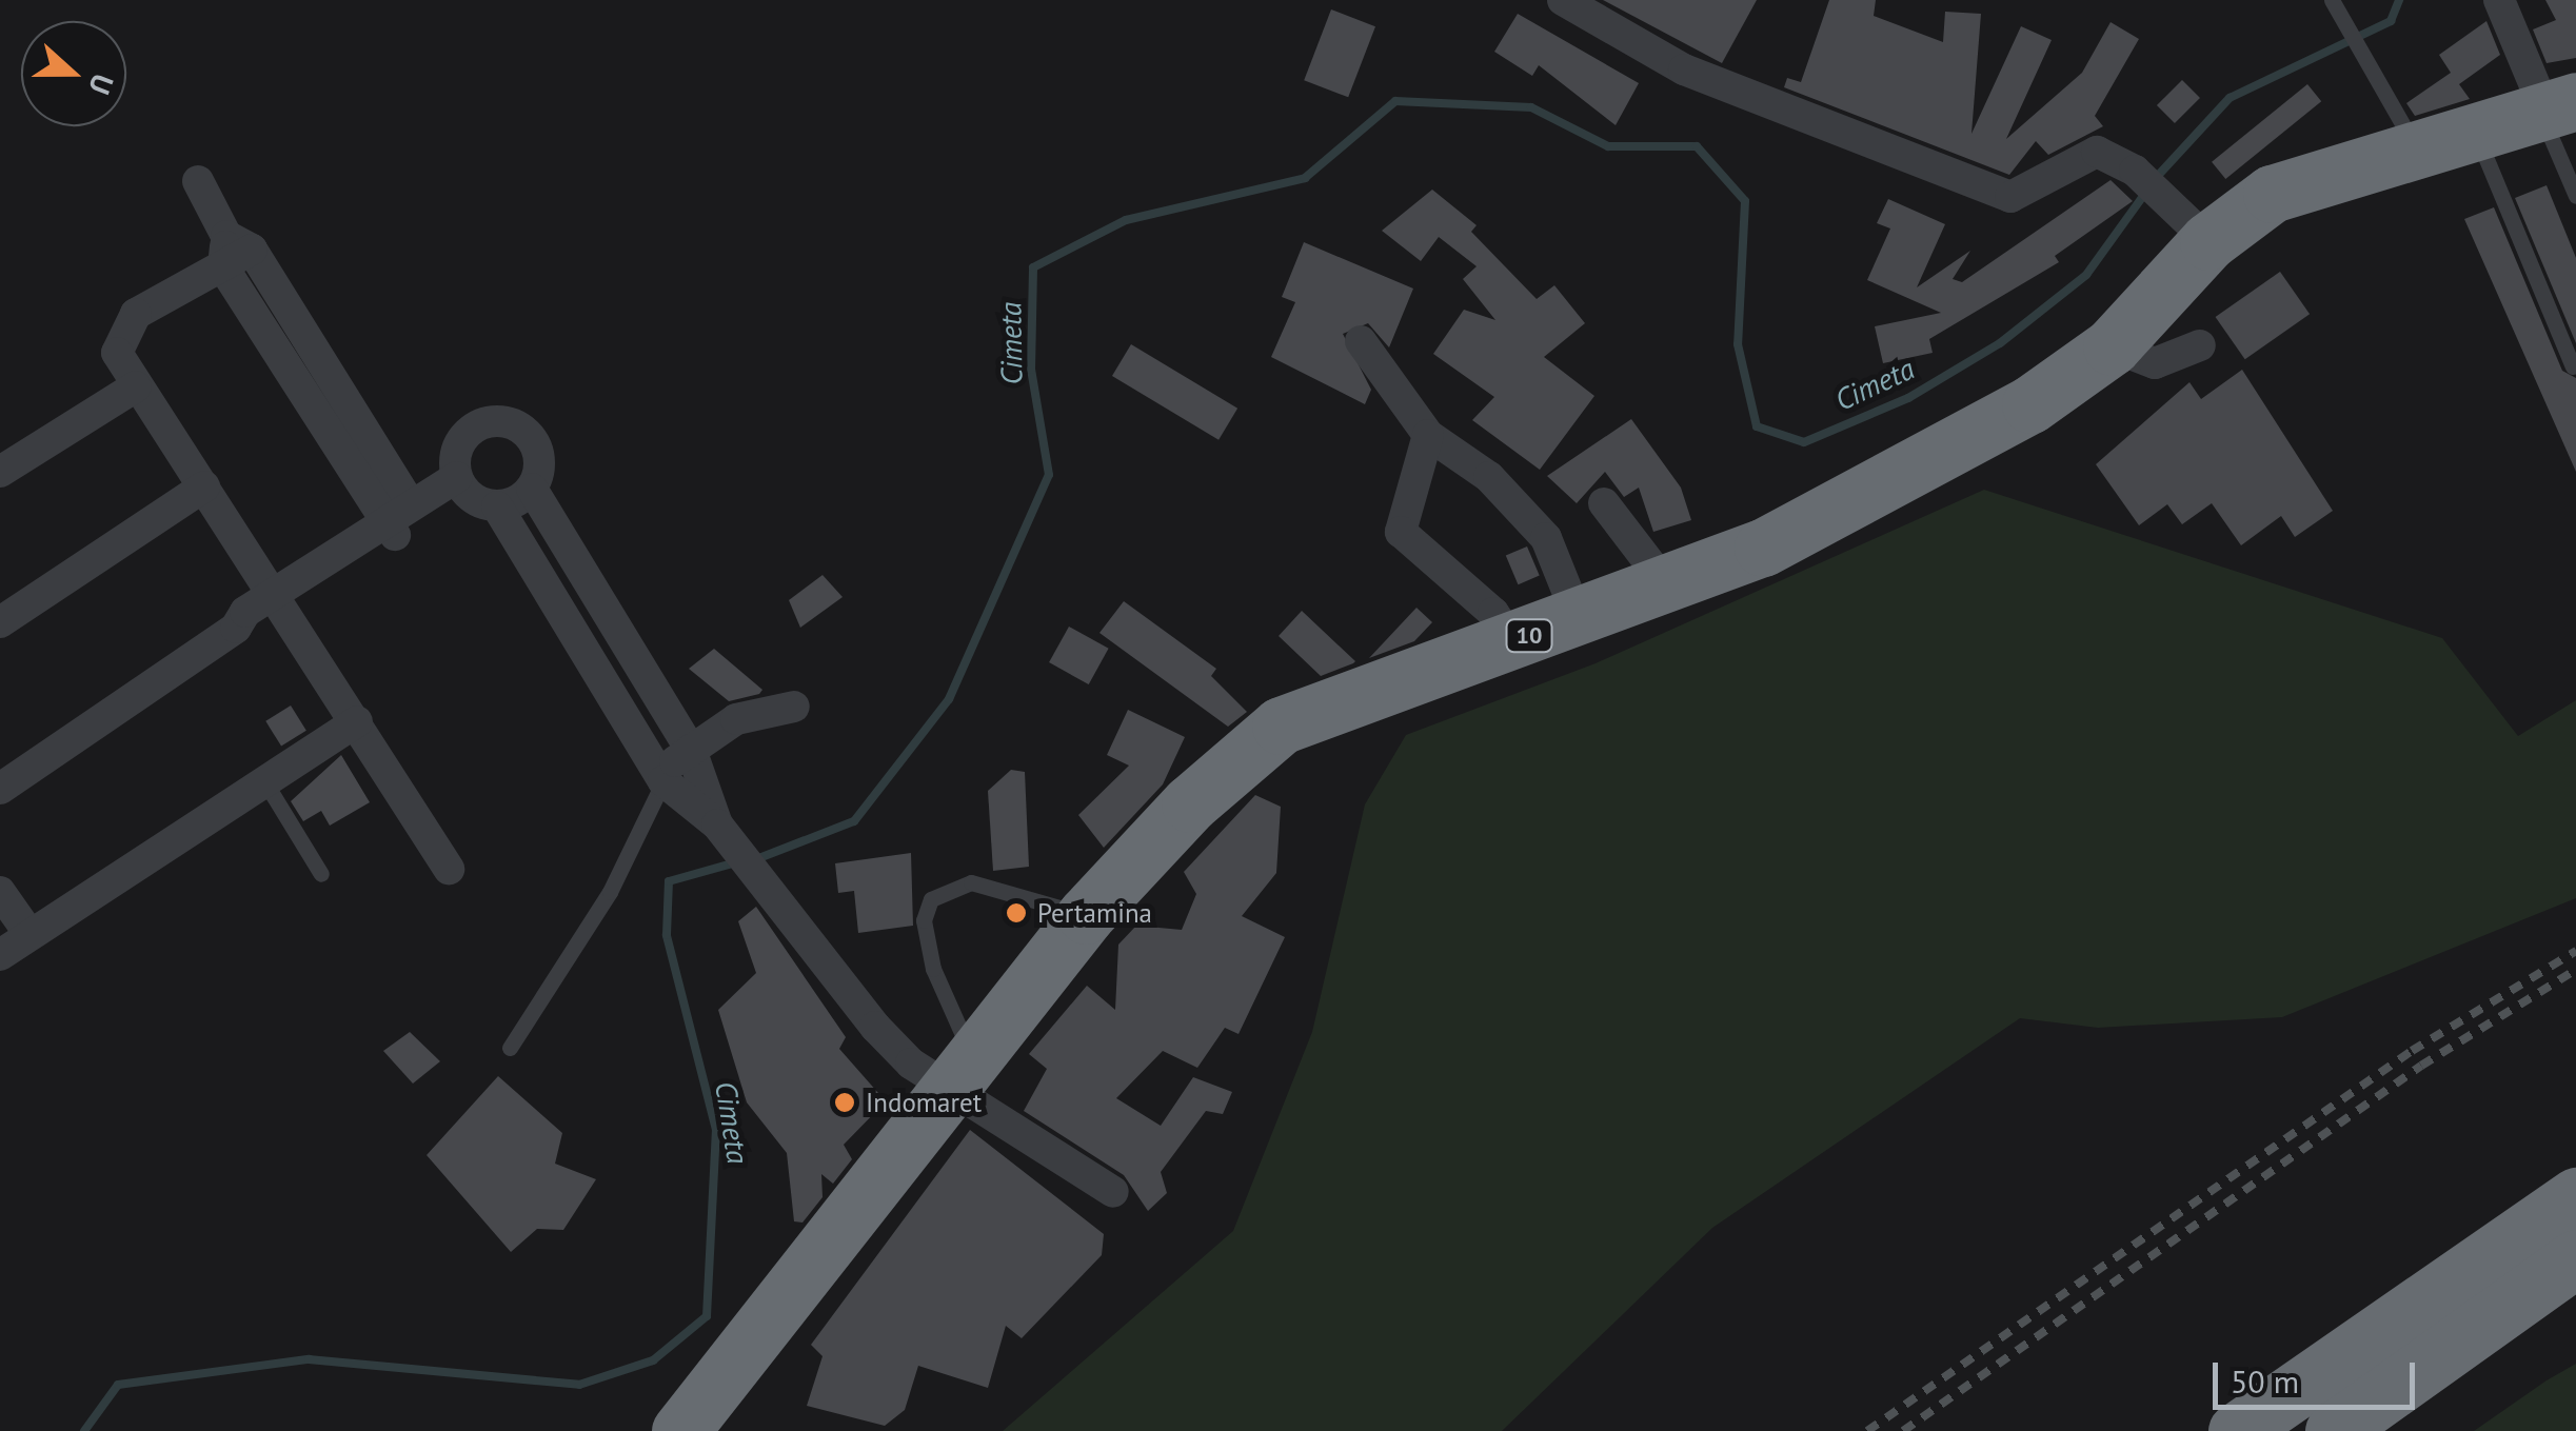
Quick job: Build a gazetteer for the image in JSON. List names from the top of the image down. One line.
{"streets":{"highway":["10"]},"water":["Cimeta"],"places":["Pertamina","Indomaret"],"scale_bar":"50 m","north":"right"}
